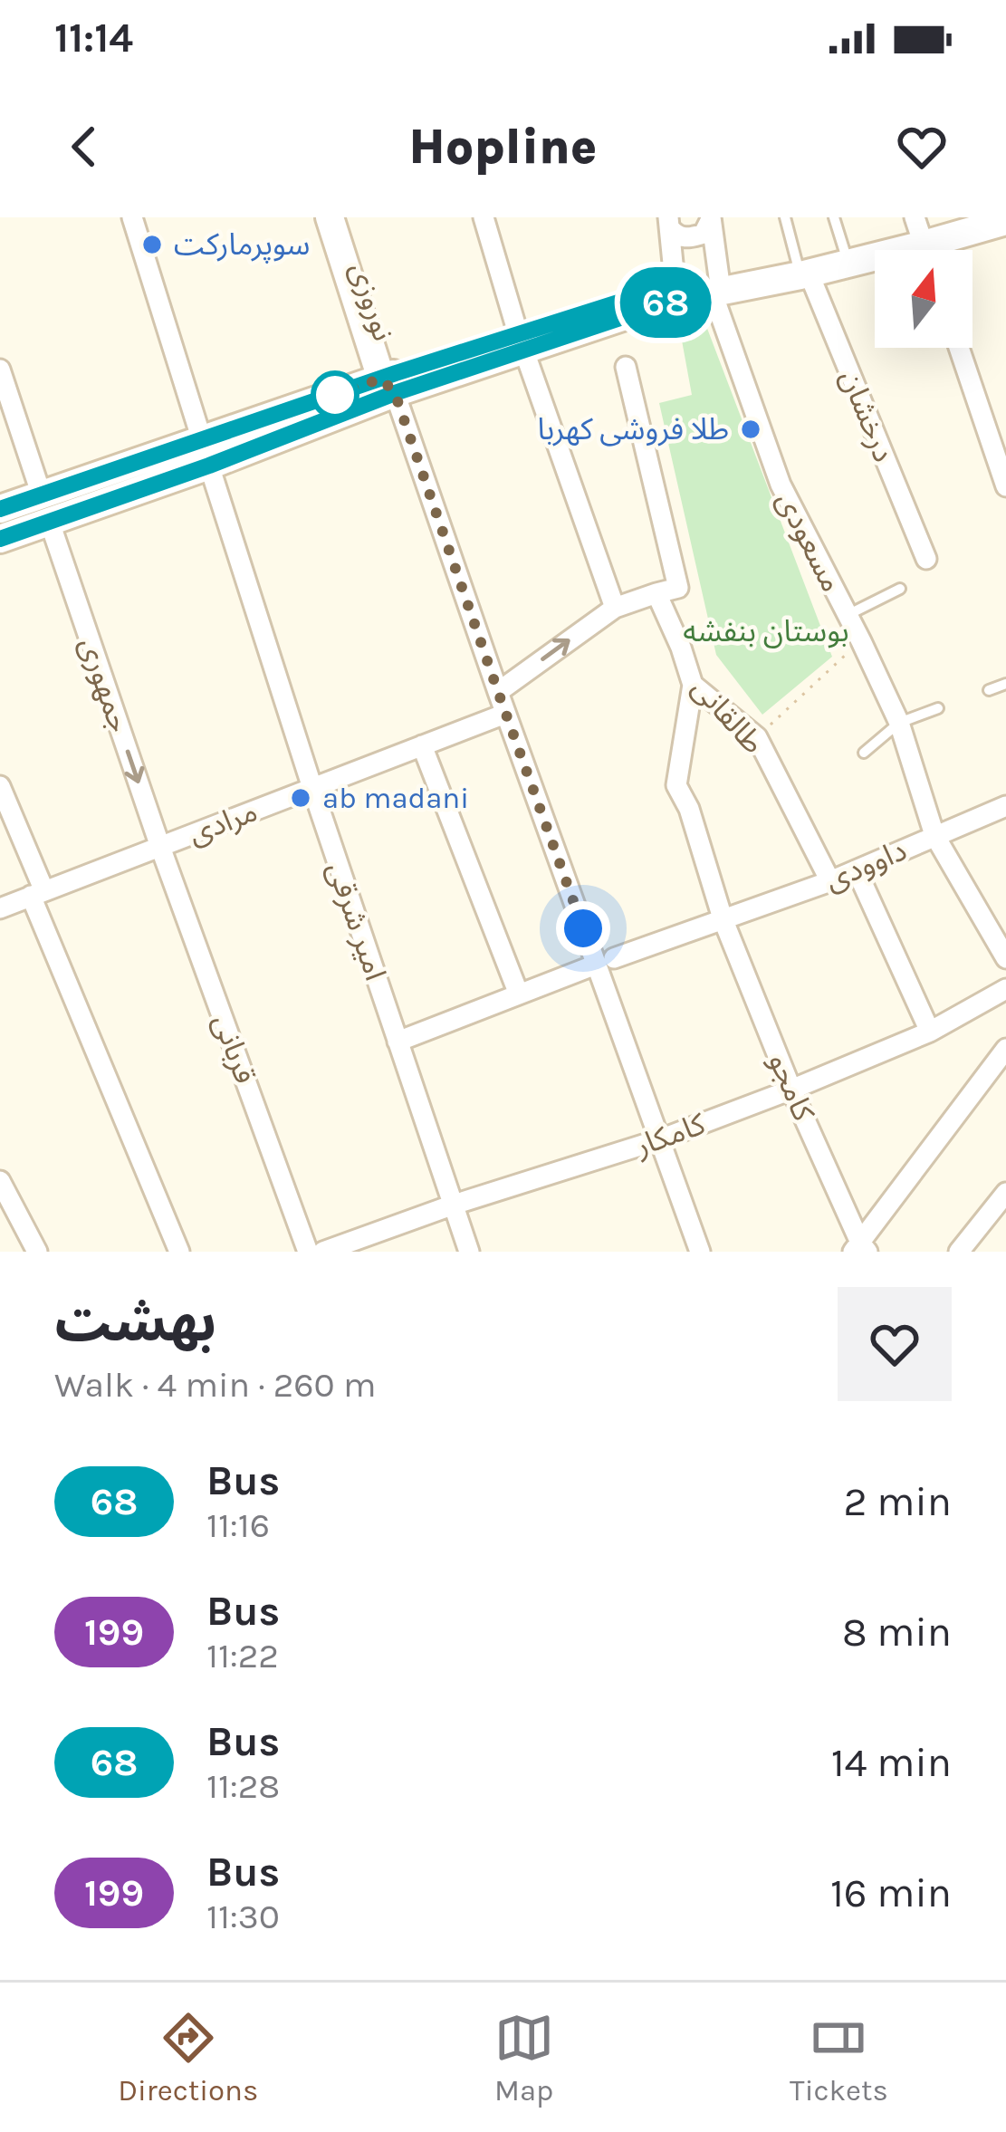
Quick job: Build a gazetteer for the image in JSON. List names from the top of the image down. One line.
{"streets":{"main road":["نوروزی"],"street":["درخشان","مسعودی","جمهوری","طالقانی","مرادی","داوودی","امیر شرقی","قربانی","کامجو","کامکار"]},"crossings":[["مسعودی","داوودی"],["جمهوری","مرادی"],["جمهوری","قربانی"],["طالقانی","داوودی"],["طالقانی","کامجو"],["مرادی","امیر شرقی"],["مرادی","قربانی"],["داوودی","امیر شرقی"],["داوودی","کامجو"],["امیر شرقی","کامکار"],["کامجو","کامکار"]],"parks":["بوستان بنفشه"],"places":["سوپرمارکت","طلا فروشی کهربا","ab madani"],"lines":["bus line 68"],"north":"top","page":{"status":"11:14","header":"Hopline","on_map":"68","heading":["بهشت","Walk · 4 min · 260 m"],"list":[{"mark":"68","name":"Bus","note":"11:16","value":"2 min"},{"mark":"199","name":"Bus","note":"11:22","value":"8 min"},{"mark":"68","name":"Bus","note":"11:28","value":"14 min"},{"mark":"199","name":"Bus","note":"11:30","value":"16 min"}],"tabs":["Directions","Map","Tickets"]}}
